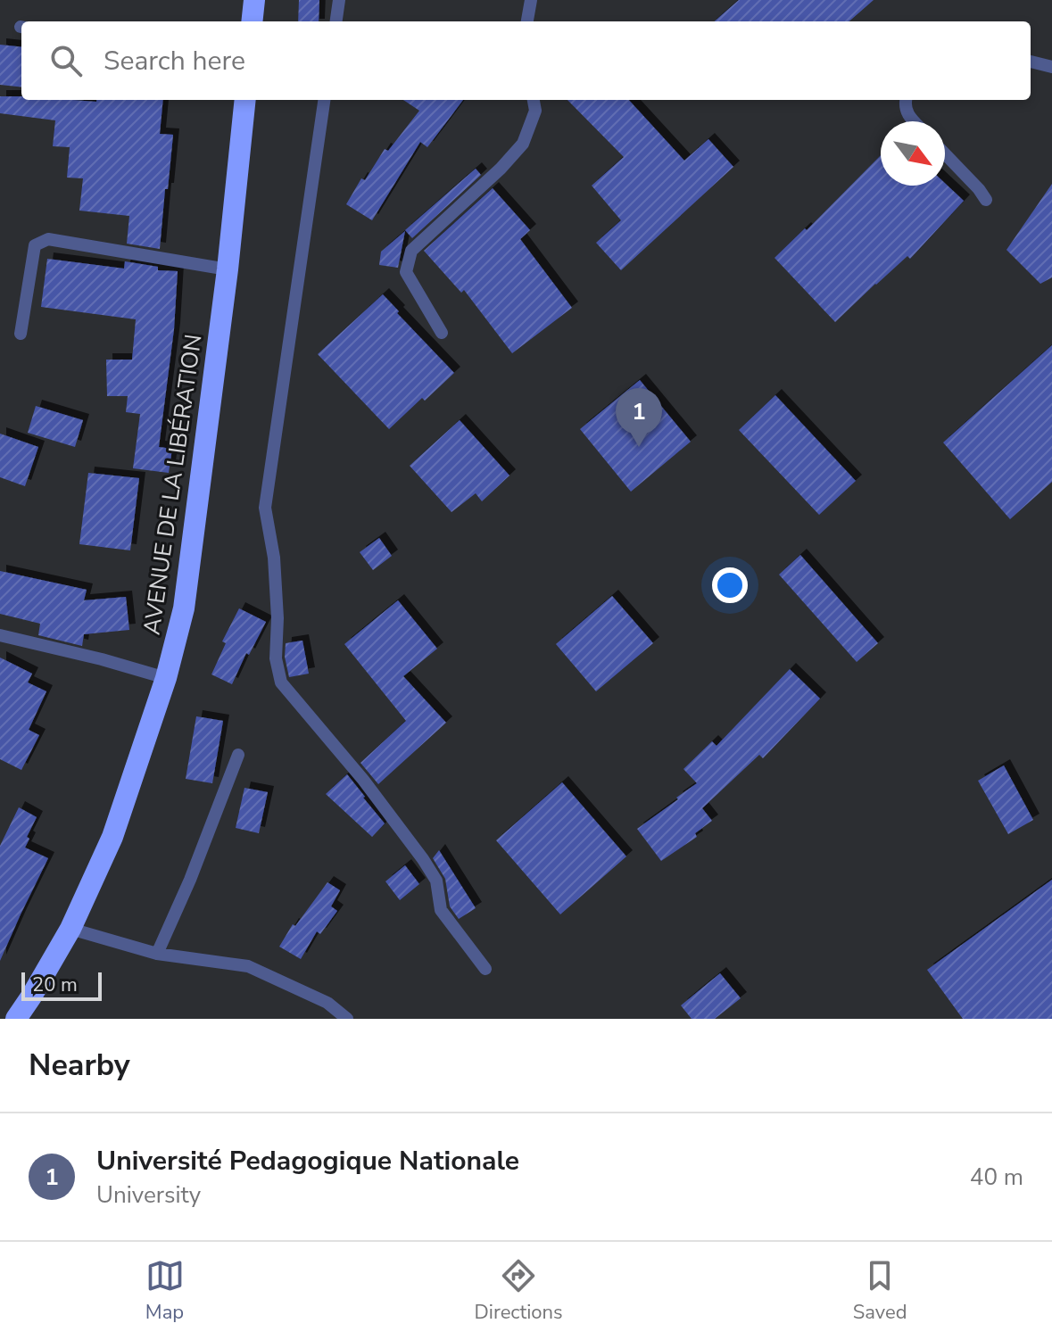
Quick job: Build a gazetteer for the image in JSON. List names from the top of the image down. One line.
{"streets":{"highway":["AVENUE DE LA LIBÉRATION"]},"scale_bar":"20 m","north":"bottom right","page":{"search":"Search here","pins":"1","scale":"20 m","heading":"Nearby","list":[{"mark":"1","name":"Université Pedagogique Nationale","note":"University","value":"40 m"}],"nav":["Map","Directions","Saved"]}}
